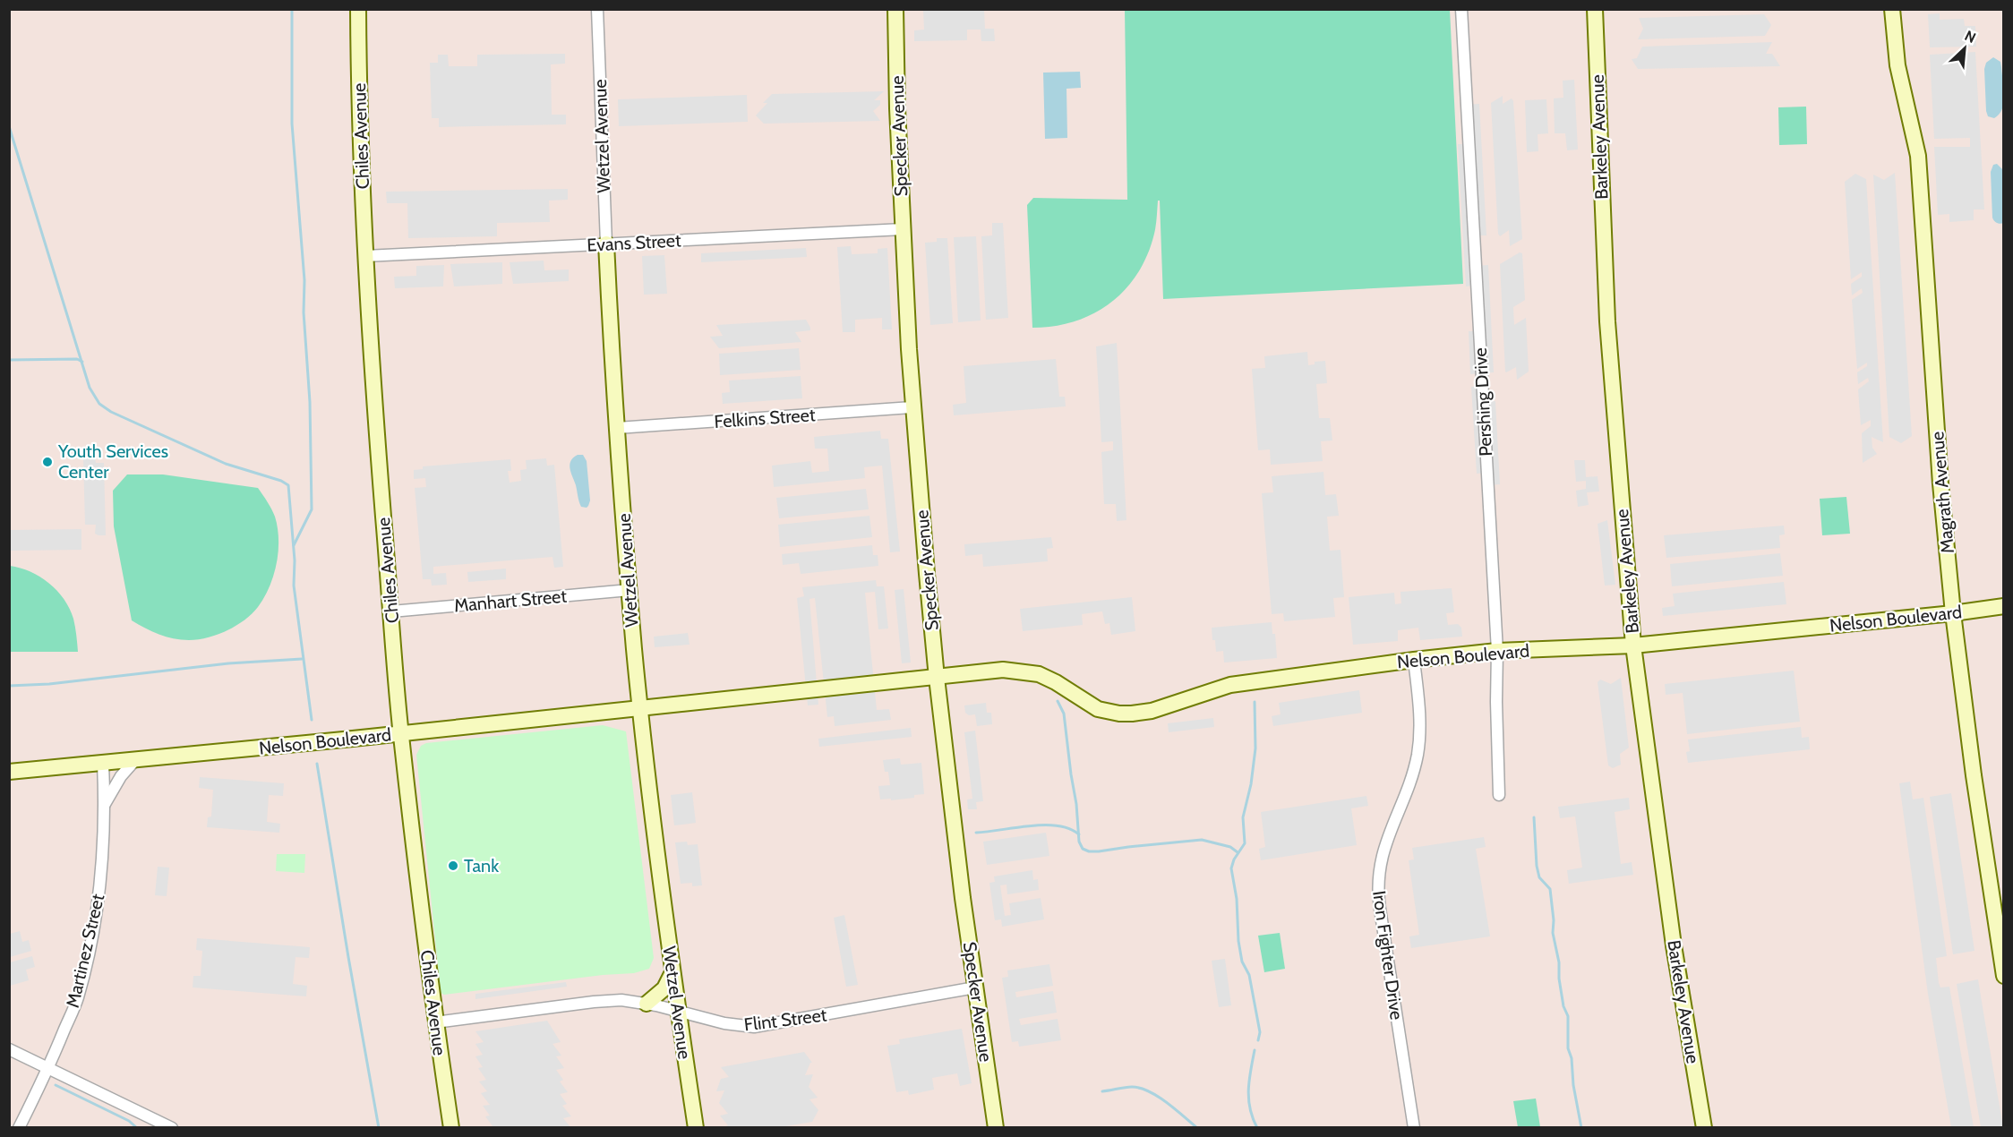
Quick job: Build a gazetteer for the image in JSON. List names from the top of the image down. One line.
{"streets":{"street":["Chiles Avenue","Wetzel Avenue","Specker Avenue","Barkeley Avenue","Evans Street","Pershing Drive","Felkins Street","Magrath Avenue","Manhart Street","Nelson Boulevard","Martinez Street","Iron Fighter Drive","Flint Street"]},"crossings":[["Chiles Avenue","Evans Street"],["Chiles Avenue","Manhart Street"],["Chiles Avenue","Nelson Boulevard"],["Chiles Avenue","Flint Street"],["Wetzel Avenue","Evans Street"],["Wetzel Avenue","Felkins Street"],["Wetzel Avenue","Manhart Street"],["Wetzel Avenue","Nelson Boulevard"],["Wetzel Avenue","Flint Street"],["Specker Avenue","Evans Street"],["Specker Avenue","Felkins Street"],["Specker Avenue","Nelson Boulevard"],["Specker Avenue","Flint Street"],["Barkeley Avenue","Nelson Boulevard"],["Pershing Drive","Nelson Boulevard"],["Magrath Avenue","Nelson Boulevard"],["Nelson Boulevard","Martinez Street"],["Nelson Boulevard","Iron Fighter Drive"]],"places":["Youth Services Center","Tank"],"north":"top right"}
